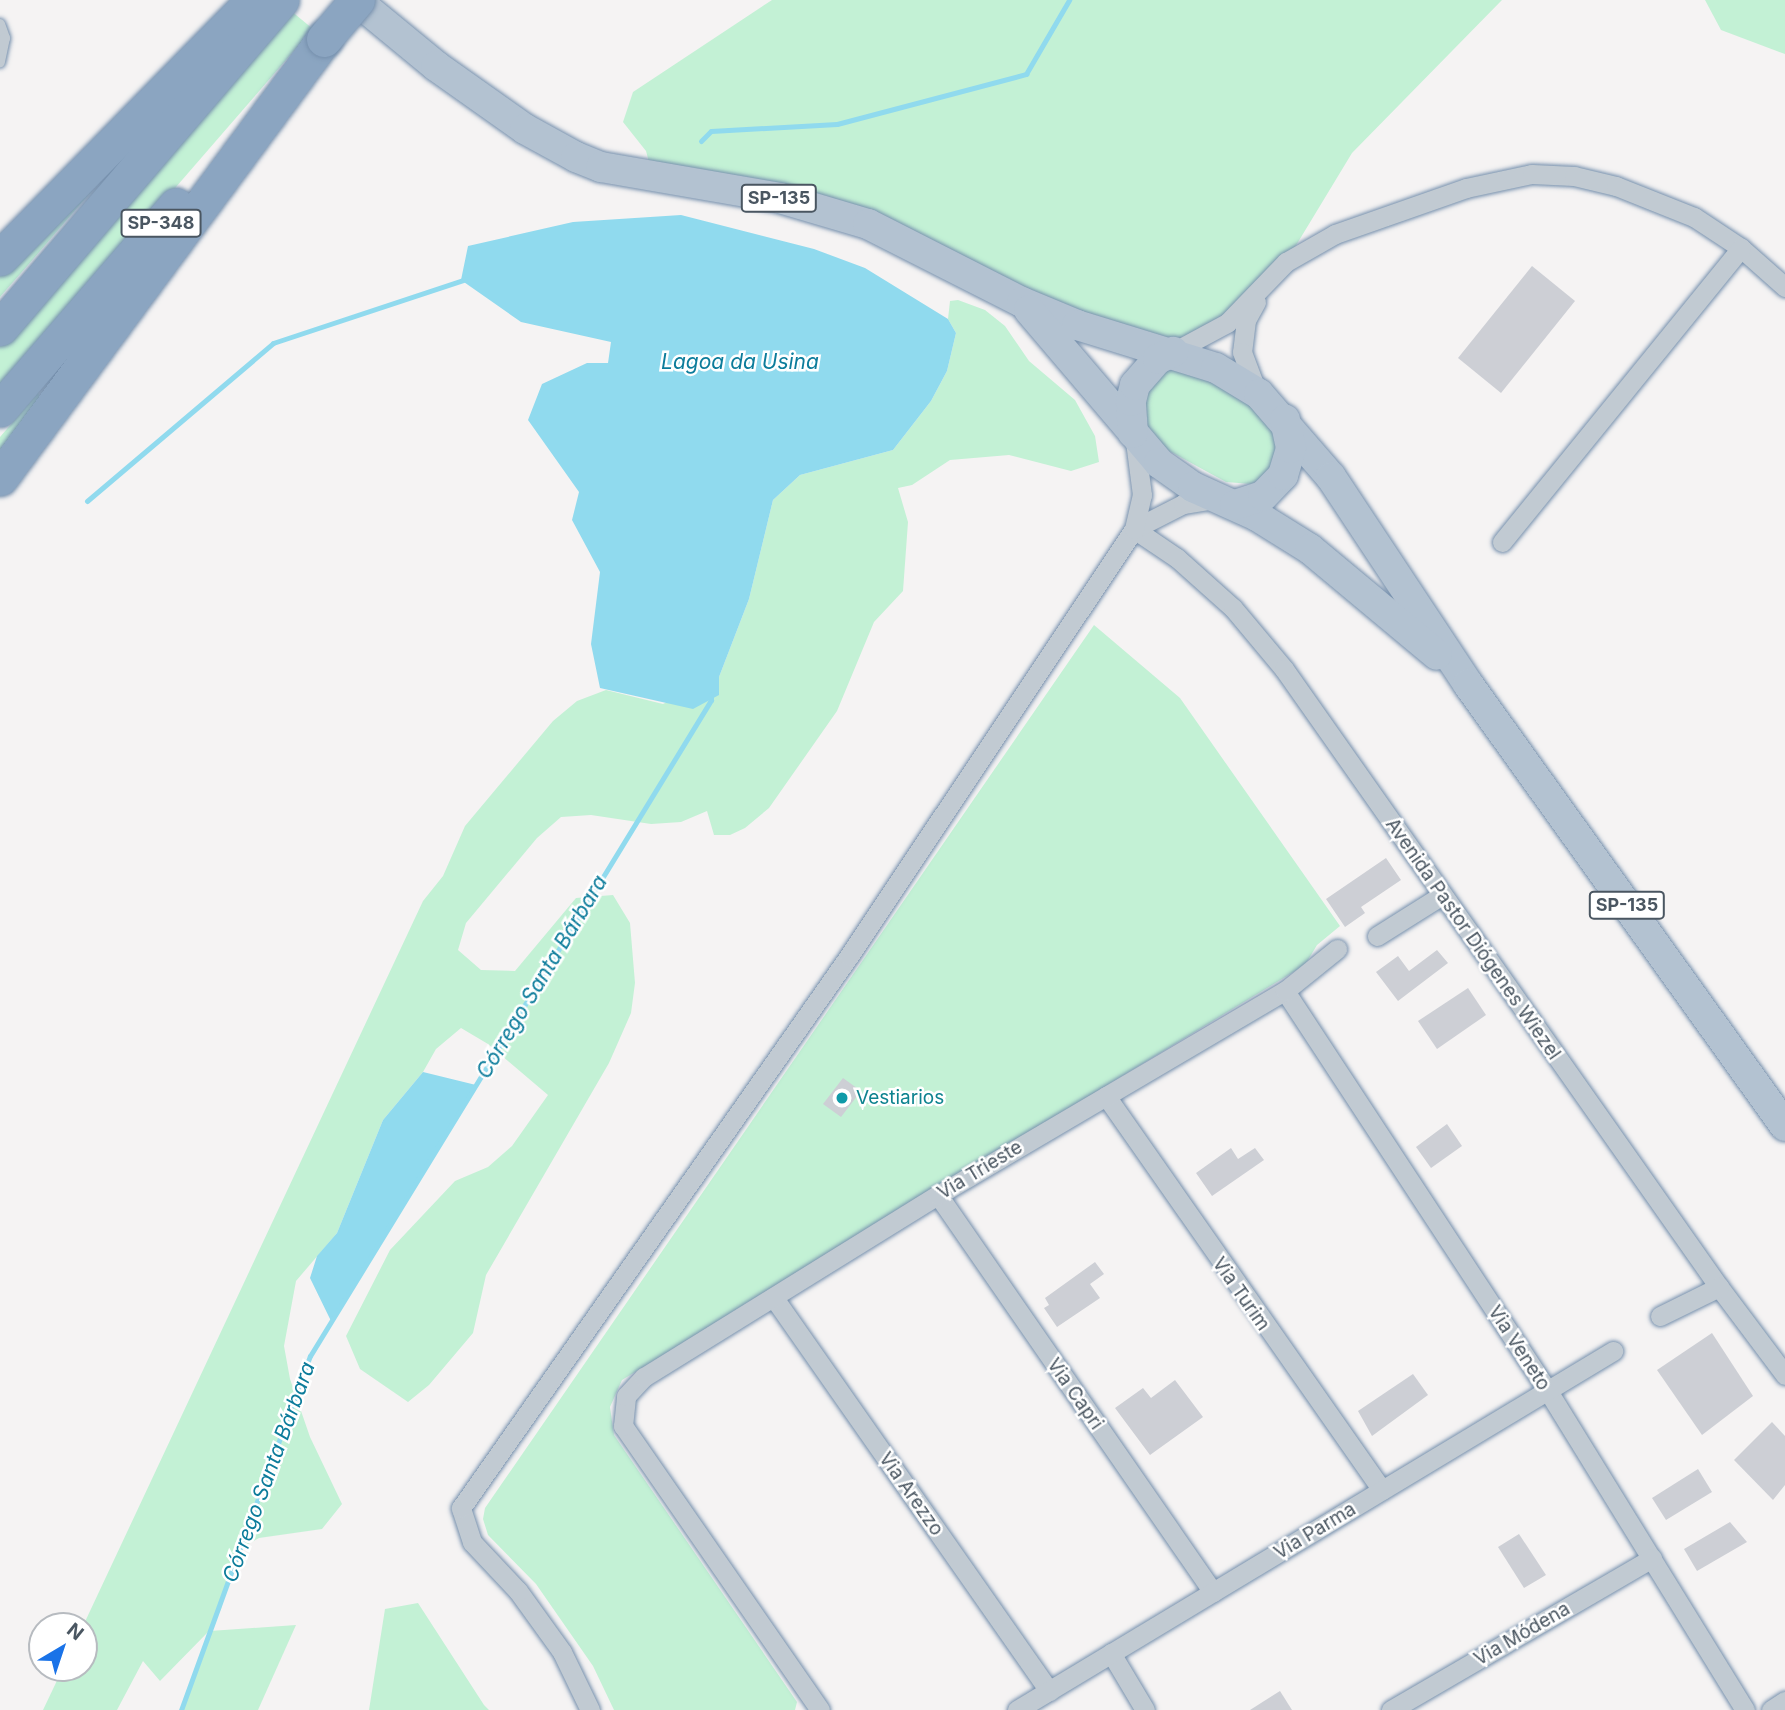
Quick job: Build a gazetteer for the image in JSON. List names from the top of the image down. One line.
{"streets":{"highway":["SP-348"],"main road":["SP-135"],"street":["Avenida Pastor Diógenes Wiezel","Via Trieste","Via Turim","Via Veneto","Via Capri","Via Arezzo","Via Parma","Via Módena"]},"crossings":[["SP-135","SP-348"],["Via Trieste","Via Turim"],["Via Trieste","Via Veneto"],["Via Trieste","Via Capri"],["Via Trieste","Via Arezzo"],["Via Turim","Via Parma"],["Via Veneto","Via Parma"],["Via Veneto","Via Módena"],["Via Capri","Via Parma"],["Via Arezzo","Via Parma"]],"water":["Lagoa da Usina","Córrego Santa Bárbara"],"places":["Vestiarios"],"north":"top right"}
